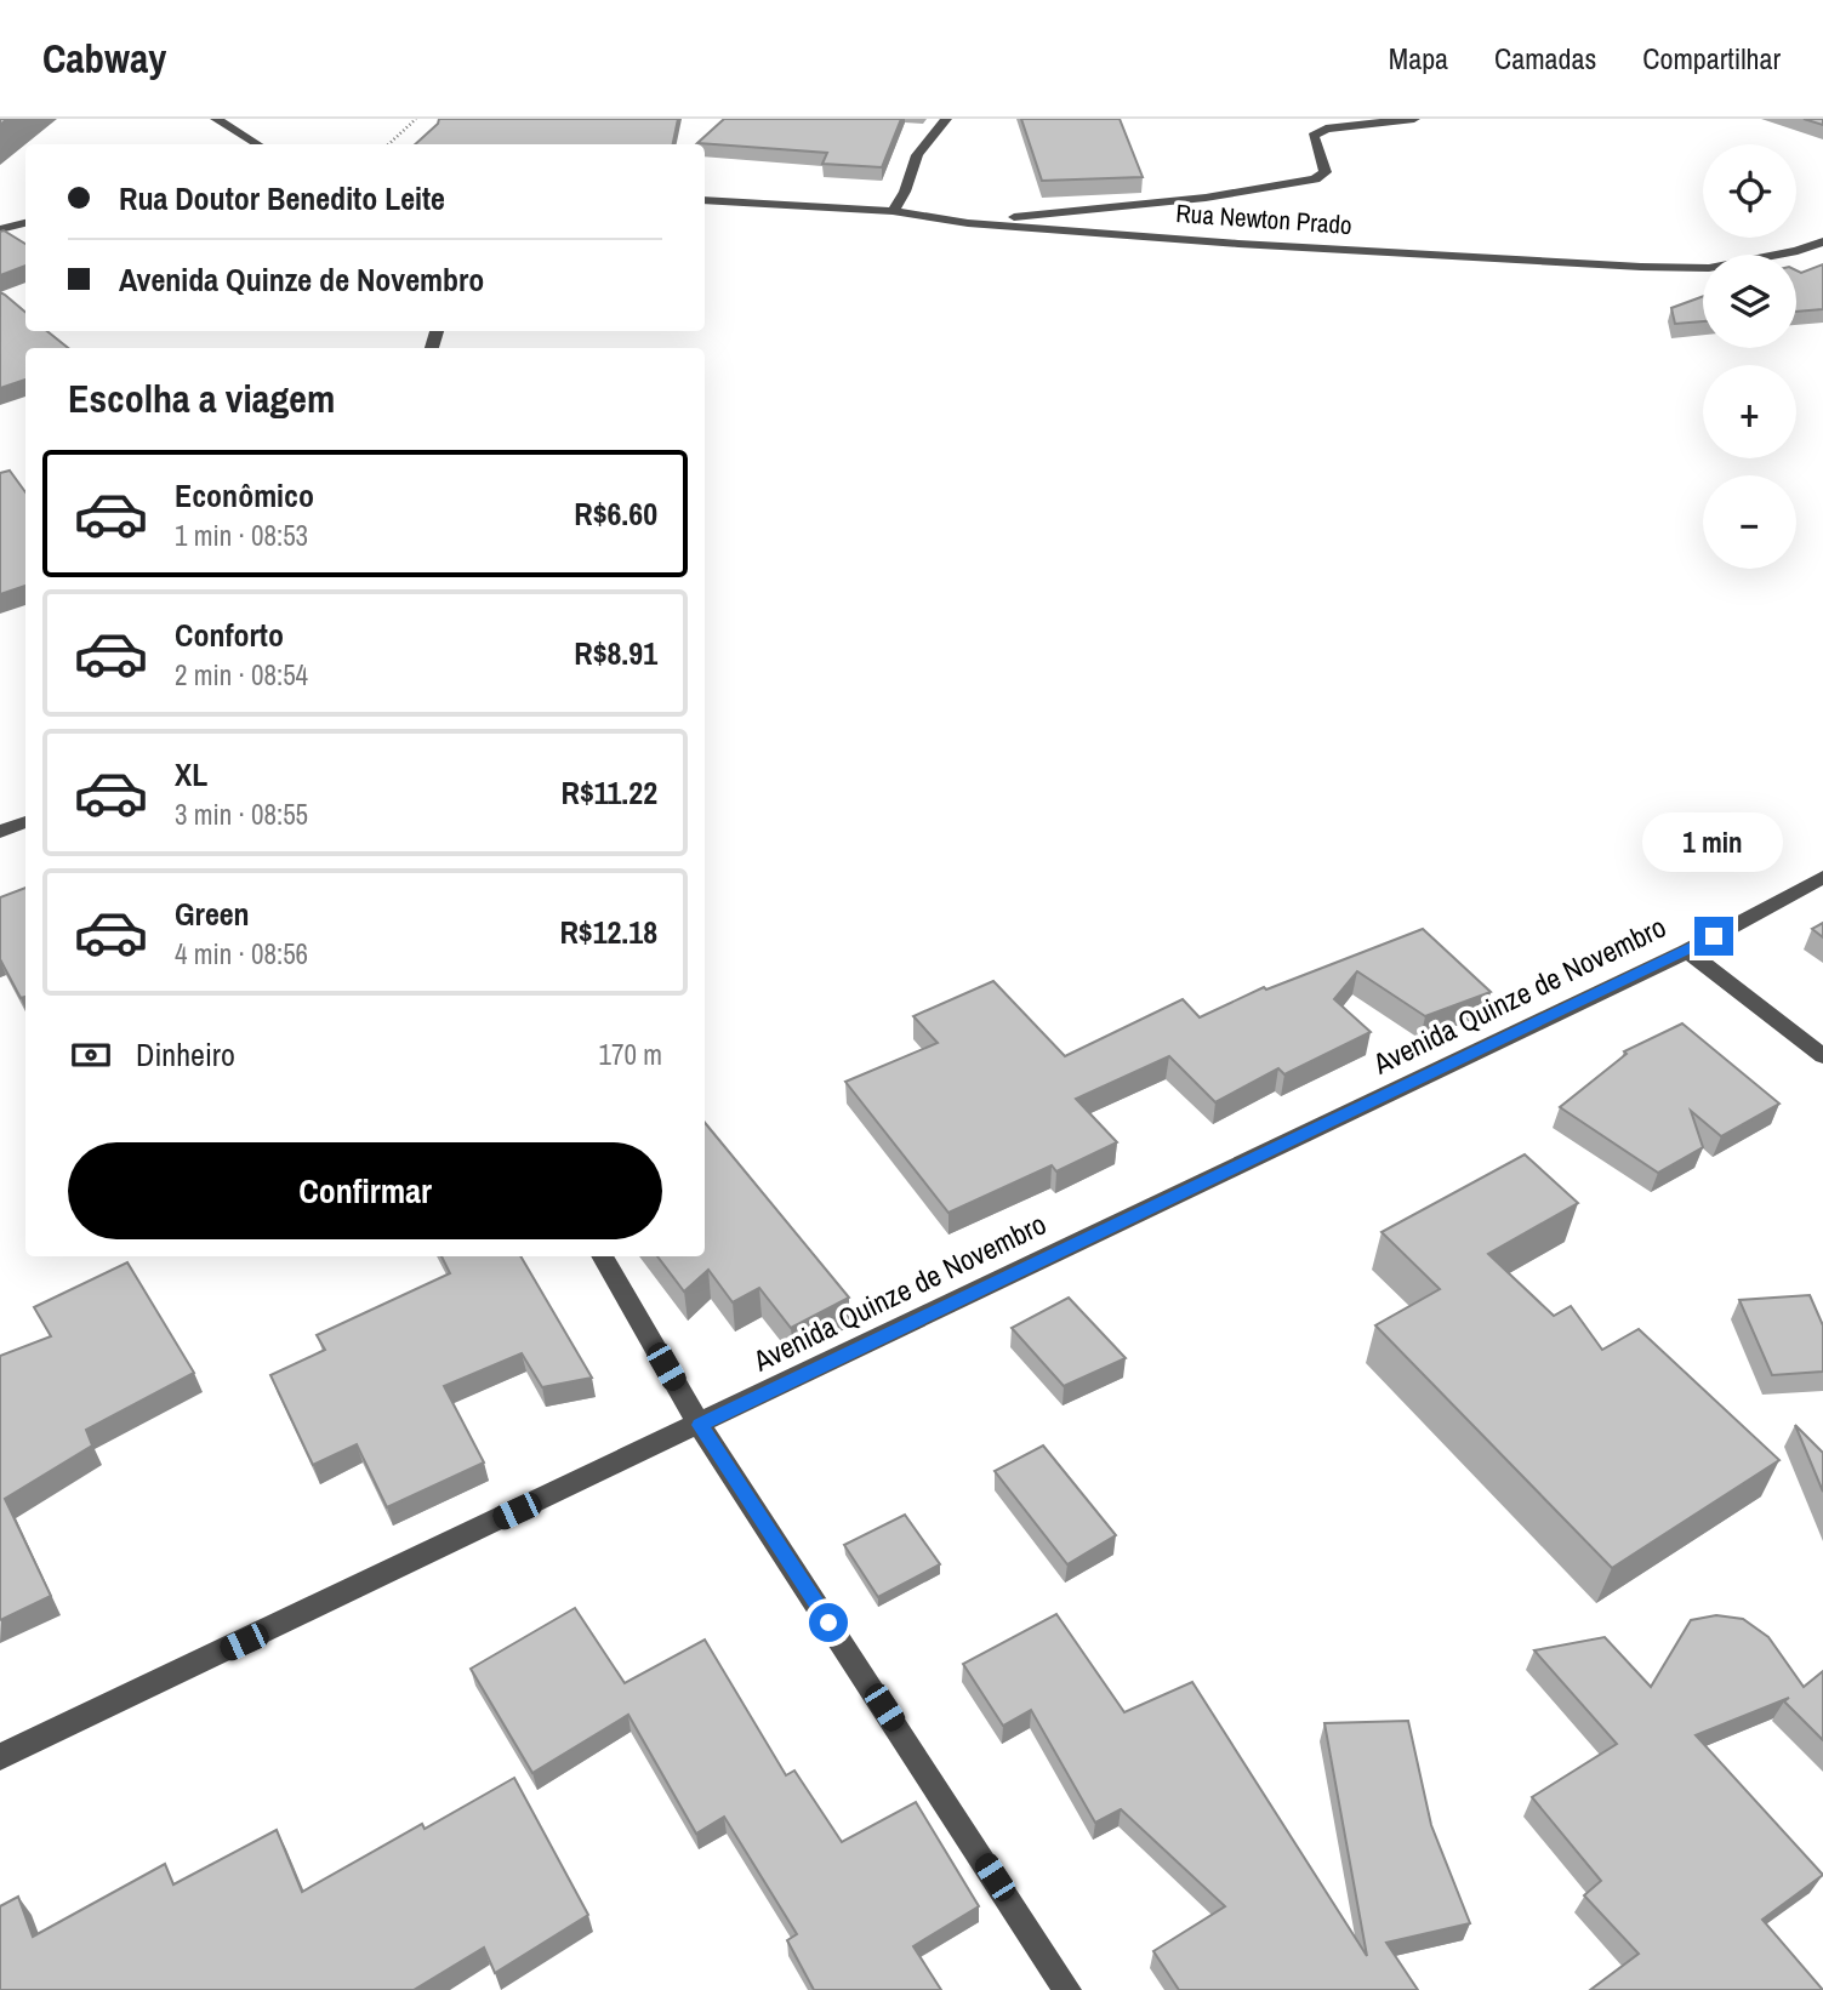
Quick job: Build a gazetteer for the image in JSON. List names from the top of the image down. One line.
{"streets":{"street":["Rua Newton Prado","Avenida Quinze de Novembro"]},"page":{"header":"Cabway","nav":["Mapa","Camadas","Compartilhar"],"map_buttons":["+","−"],"banner":["Rua Doutor Benedito Leite","Avenida Quinze de Novembro"],"heading":"Escolha a viagem","list":[{"name":"Econômico","note":"1 min · 08:53","value":"R$6.60"},{"name":"Conforto","note":"2 min · 08:54","value":"R$8.91"},{"name":"XL","note":"3 min · 08:55","value":"R$11.22"},{"name":"Green","note":"4 min · 08:56","value":"R$12.18"}],"bubble":"1 min","pay":["Dinheiro","170 m"],"buttons":"Confirmar"}}
